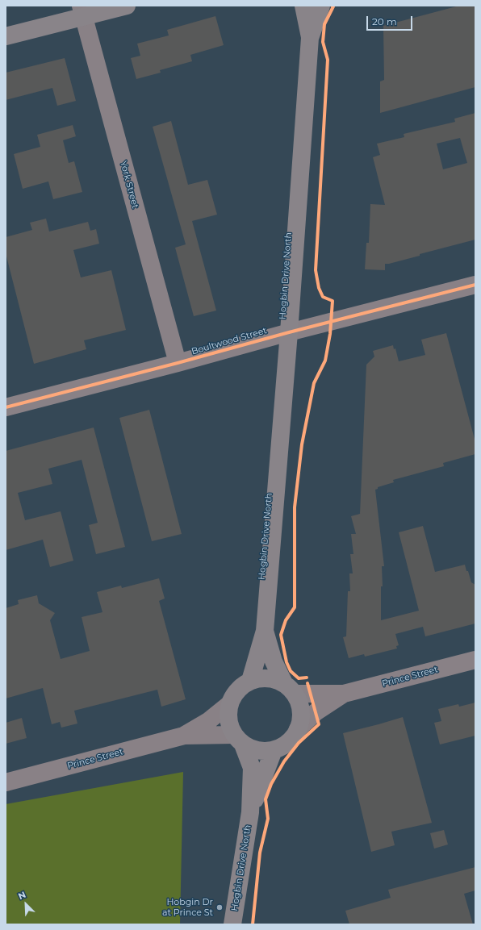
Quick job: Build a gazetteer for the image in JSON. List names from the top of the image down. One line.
{"streets":{"main road":["Hogbin Drive North"],"street":["York Street","Boultwood Street","Prince Street"]},"crossings":[["York Street","Boultwood Street"],["Hogbin Drive North","Boultwood Street"],["Hogbin Drive North","Prince Street"]],"places":["Hobgin Dr at Prince St"],"scale_bar":"20 m","north":"top left"}
